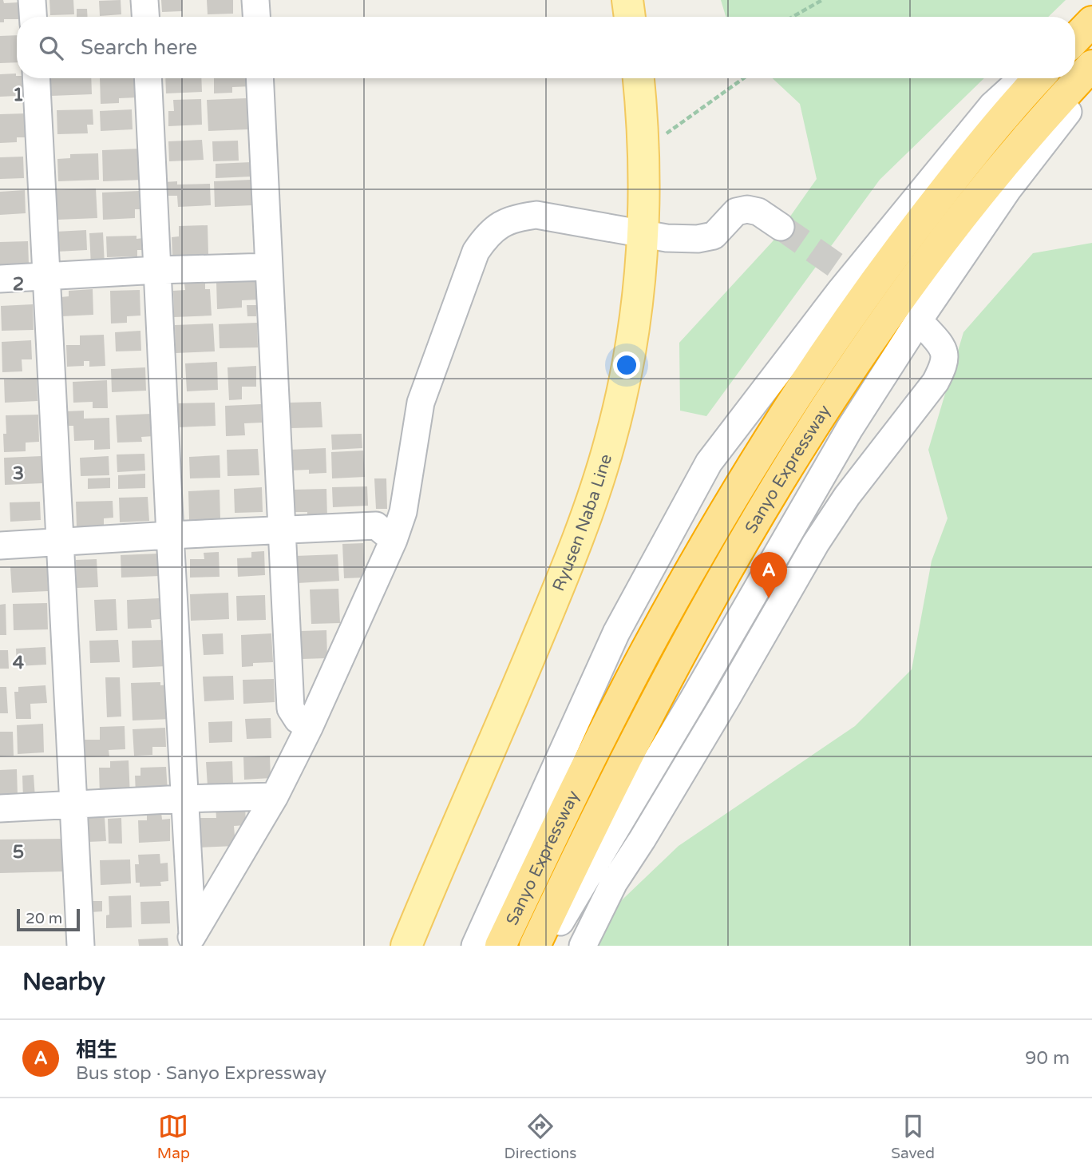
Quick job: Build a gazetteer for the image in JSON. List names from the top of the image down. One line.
{"streets":{"highway":["Sanyo Expressway"],"main road":["Ryusen Naba Line"]},"scale_bar":"20 m","page":{"search":"Search here","pins":"A","scale":"20 m","heading":"Nearby","list":[{"mark":"A","name":"相生","note":"Bus stop · Sanyo Expressway","value":"90 m"}],"nav":["Map","Directions","Saved"]},"grid":{"rows":["1","2","3","4","5"]}}
